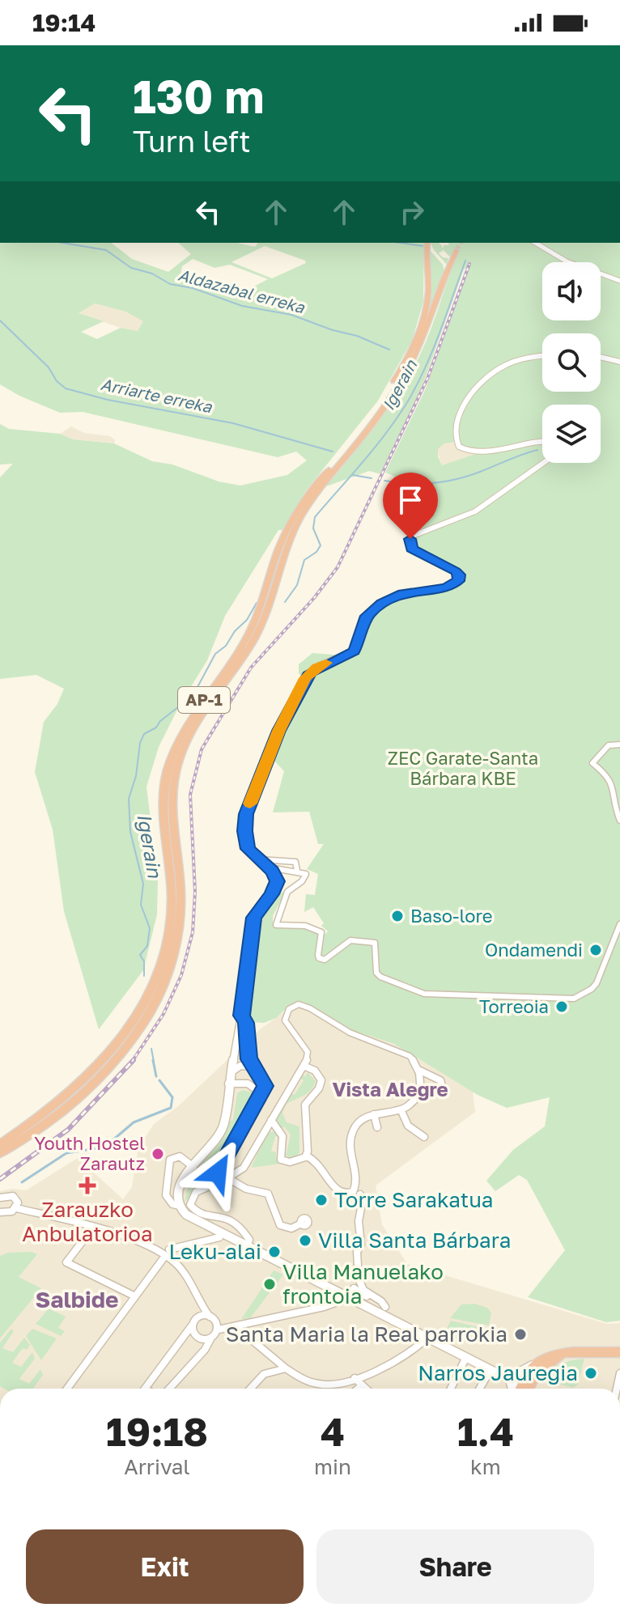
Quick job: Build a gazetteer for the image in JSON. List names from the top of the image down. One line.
{"streets":{"highway":["AP-1"]},"districts":["Vista Alegre","Salbide"],"water":["Aldazabal erreka","Igerain","Arriarte erreka"],"parks":["ZEC Garate-Santa Bárbara KBE"],"places":{"other":["Baso-lore","Ondamendi","Torreoia","Youth Hostel Zarautz","Torre Sarakatua","Villa Santa Bárbara","Leku-alai","Villa Manuelako frontoia","Santa Maria la Real parrokia","Narros Jauregia"],"health":["Zarauzko Anbulatorioa"]},"page":{"status":"19:14","turn":["130 m","Turn left"],"eta":["19:18","Arrival","4","min","1.4","km"],"buttons":["Exit","Share"]}}
